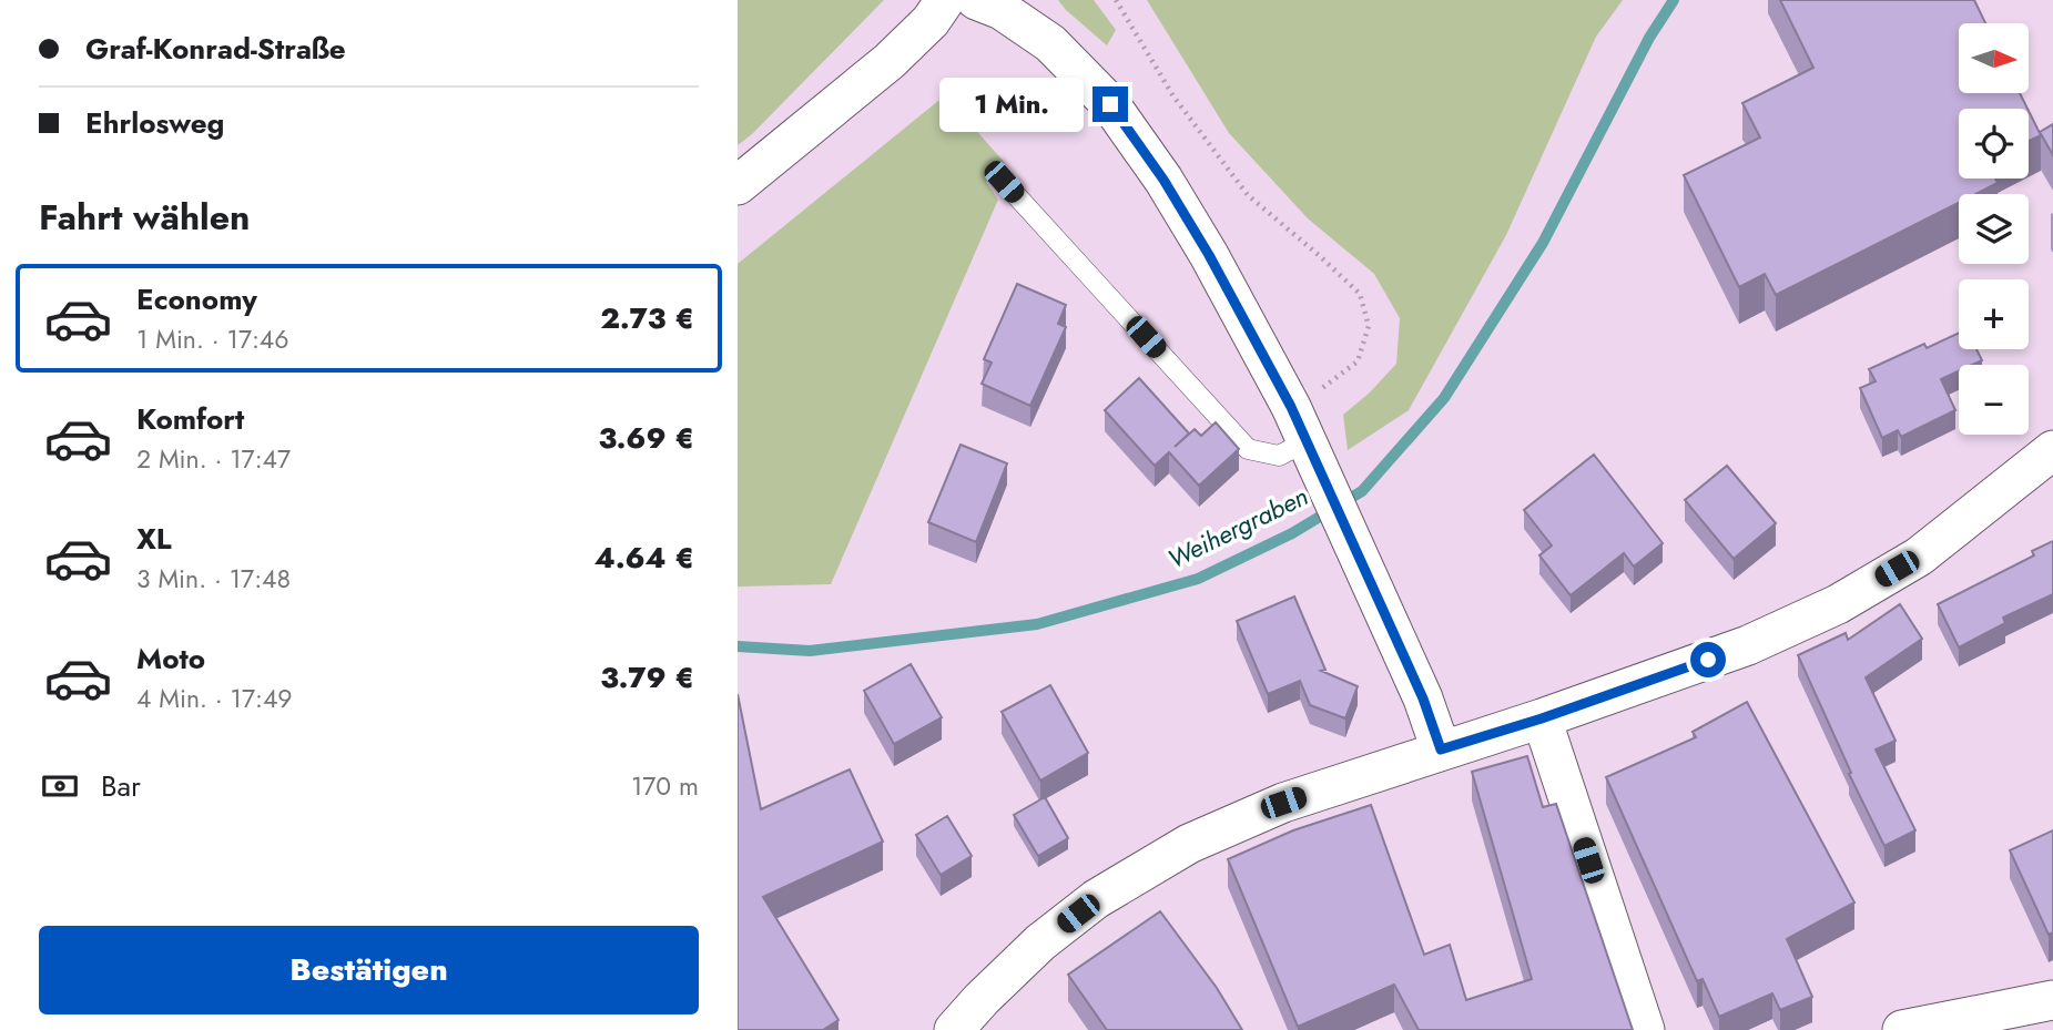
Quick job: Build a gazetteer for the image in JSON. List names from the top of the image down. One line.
{"water":["Weihergraben"],"north":"right","page":{"banner":["Graf-Konrad-Straße","Ehrlosweg"],"map_buttons":["+","−"],"bubble":"1 Min.","heading":"Fahrt wählen","list":[{"name":"Economy","note":"1 Min. · 17:46","value":"2.73 €"},{"name":"Komfort","note":"2 Min. · 17:47","value":"3.69 €"},{"name":"XL","note":"3 Min. · 17:48","value":"4.64 €"},{"name":"Moto","note":"4 Min. · 17:49","value":"3.79 €"}],"pay":["Bar","170 m"],"buttons":"Bestätigen"}}
